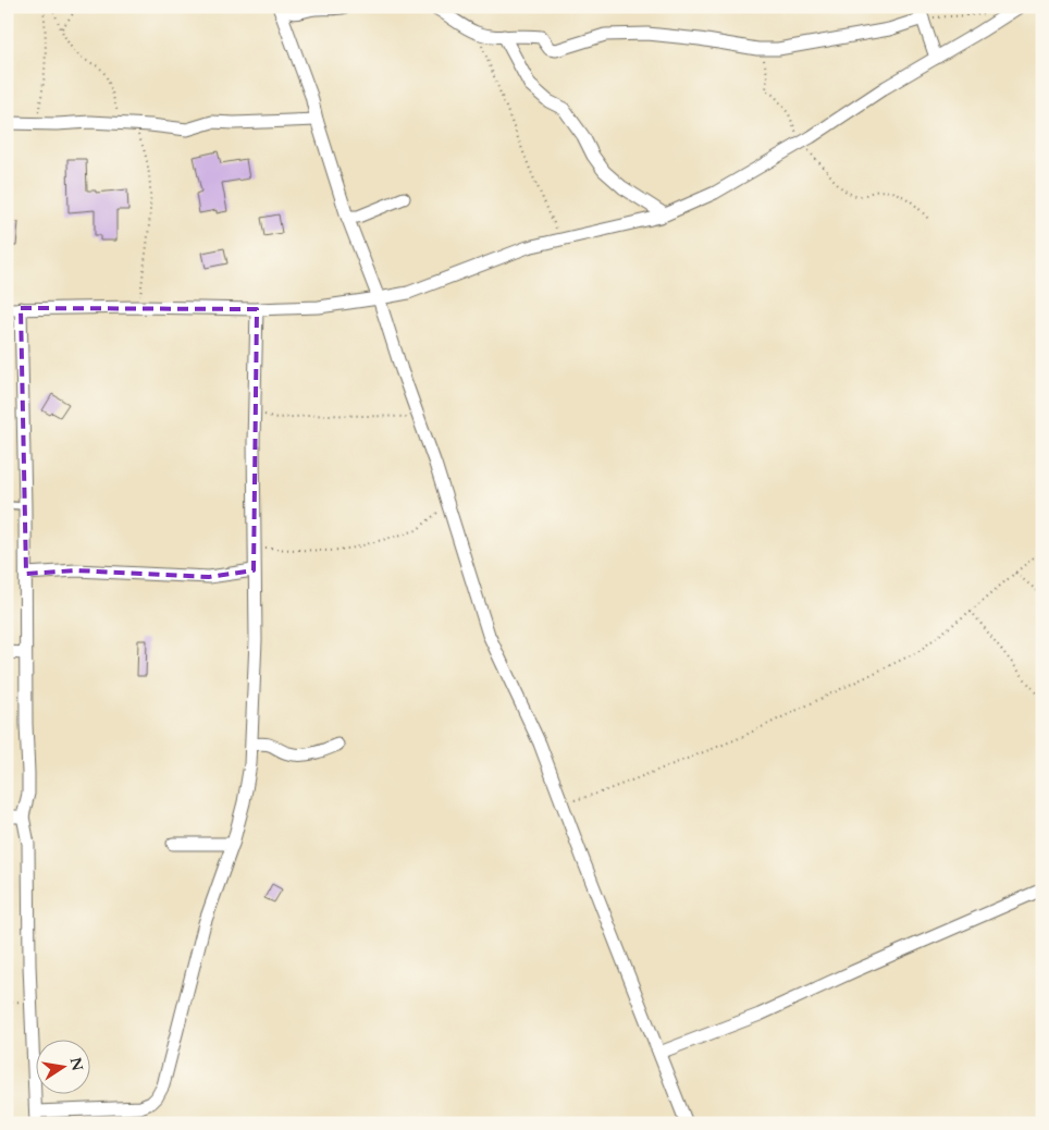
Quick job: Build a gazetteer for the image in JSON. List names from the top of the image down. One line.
{"north":"right"}
